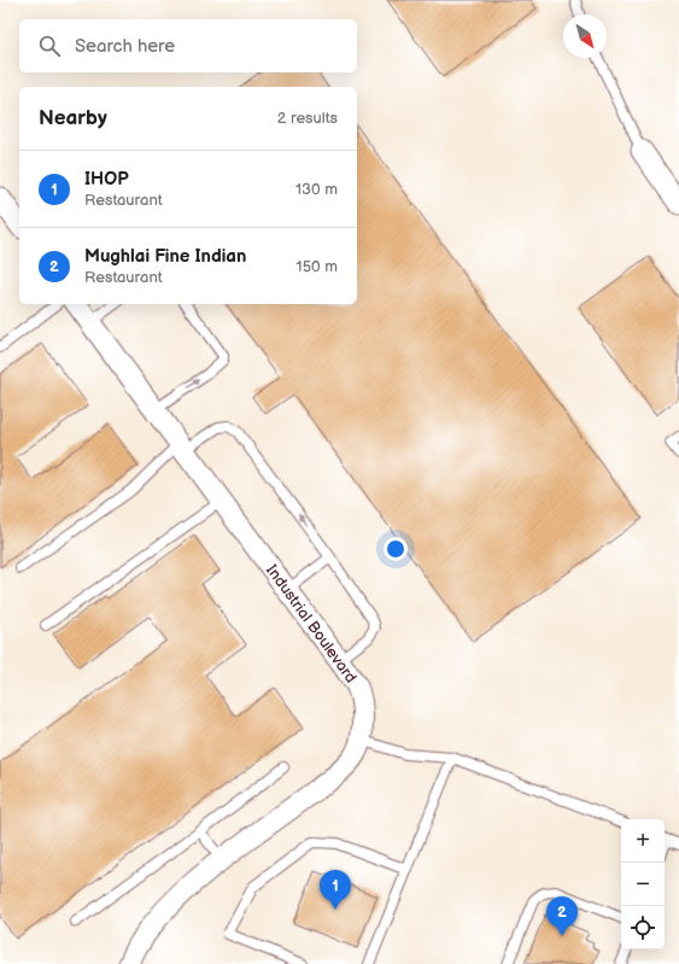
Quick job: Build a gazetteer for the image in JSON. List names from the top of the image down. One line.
{"streets":{"street":["Industrial Boulevard"]},"north":"bottom right","page":{"search":"Search here","heading":["Nearby","2 results"],"list":[{"mark":"1","name":"IHOP","note":"Restaurant","value":"130 m"},{"mark":"2","name":"Mughlai Fine Indian","note":"Restaurant","value":"150 m"}],"map_buttons":["+","−"],"pins":["1","2"]}}
